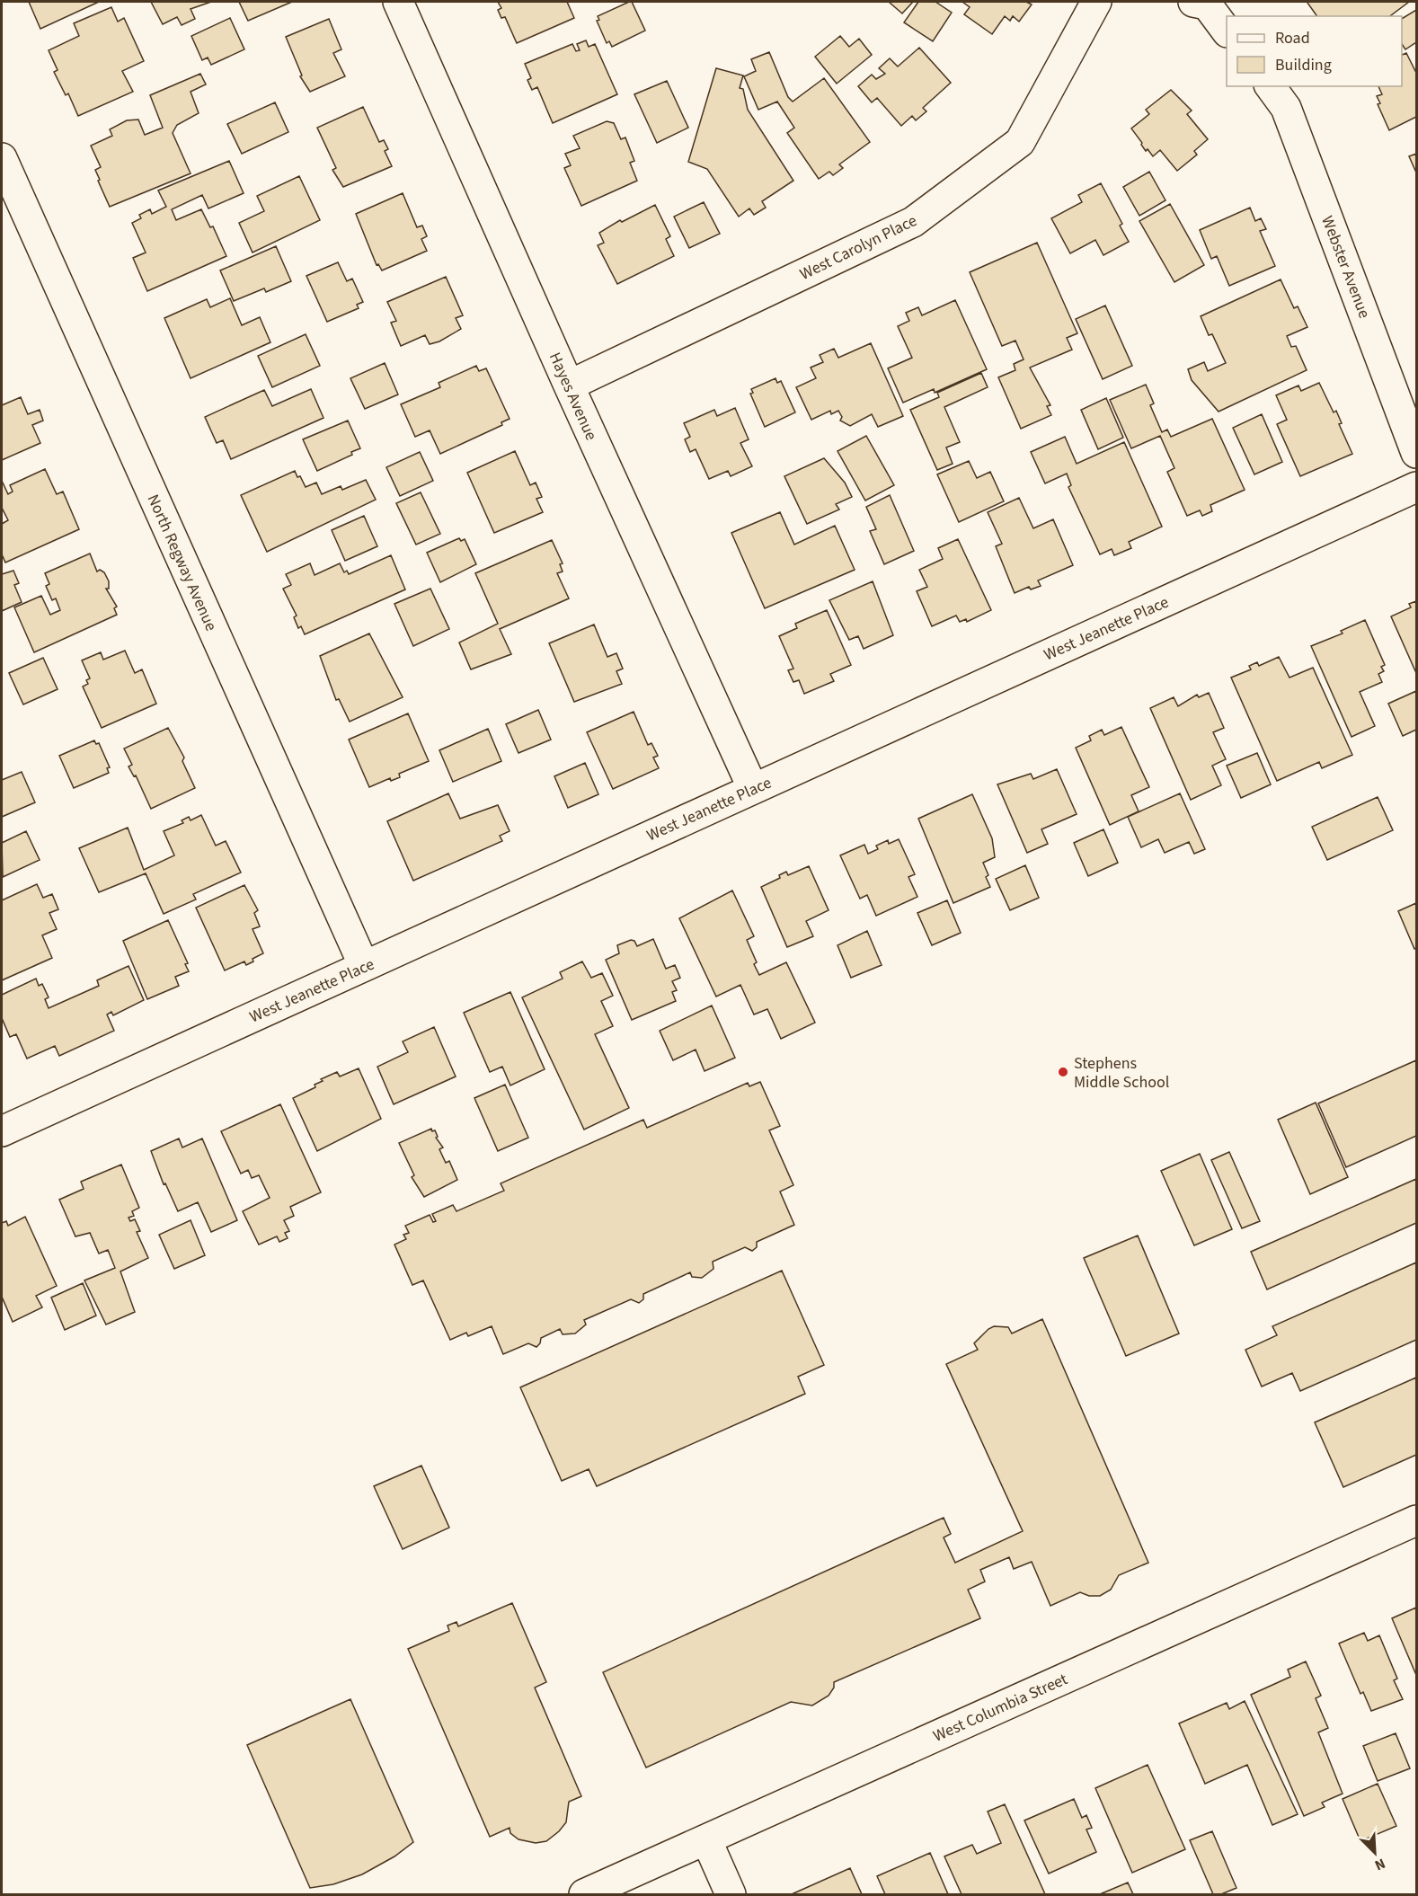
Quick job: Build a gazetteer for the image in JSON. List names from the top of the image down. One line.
{"streets":{"street":["West Carolyn Place","Webster Avenue","Hayes Avenue","North Regway Avenue","West Jeanette Place","West Columbia Street"]},"crossings":[["West Carolyn Place","Hayes Avenue"],["Hayes Avenue","West Jeanette Place"],["North Regway Avenue","West Jeanette Place"]],"places":["Stephens Middle School"],"legend":["Road","Building"],"north":"bottom right"}
